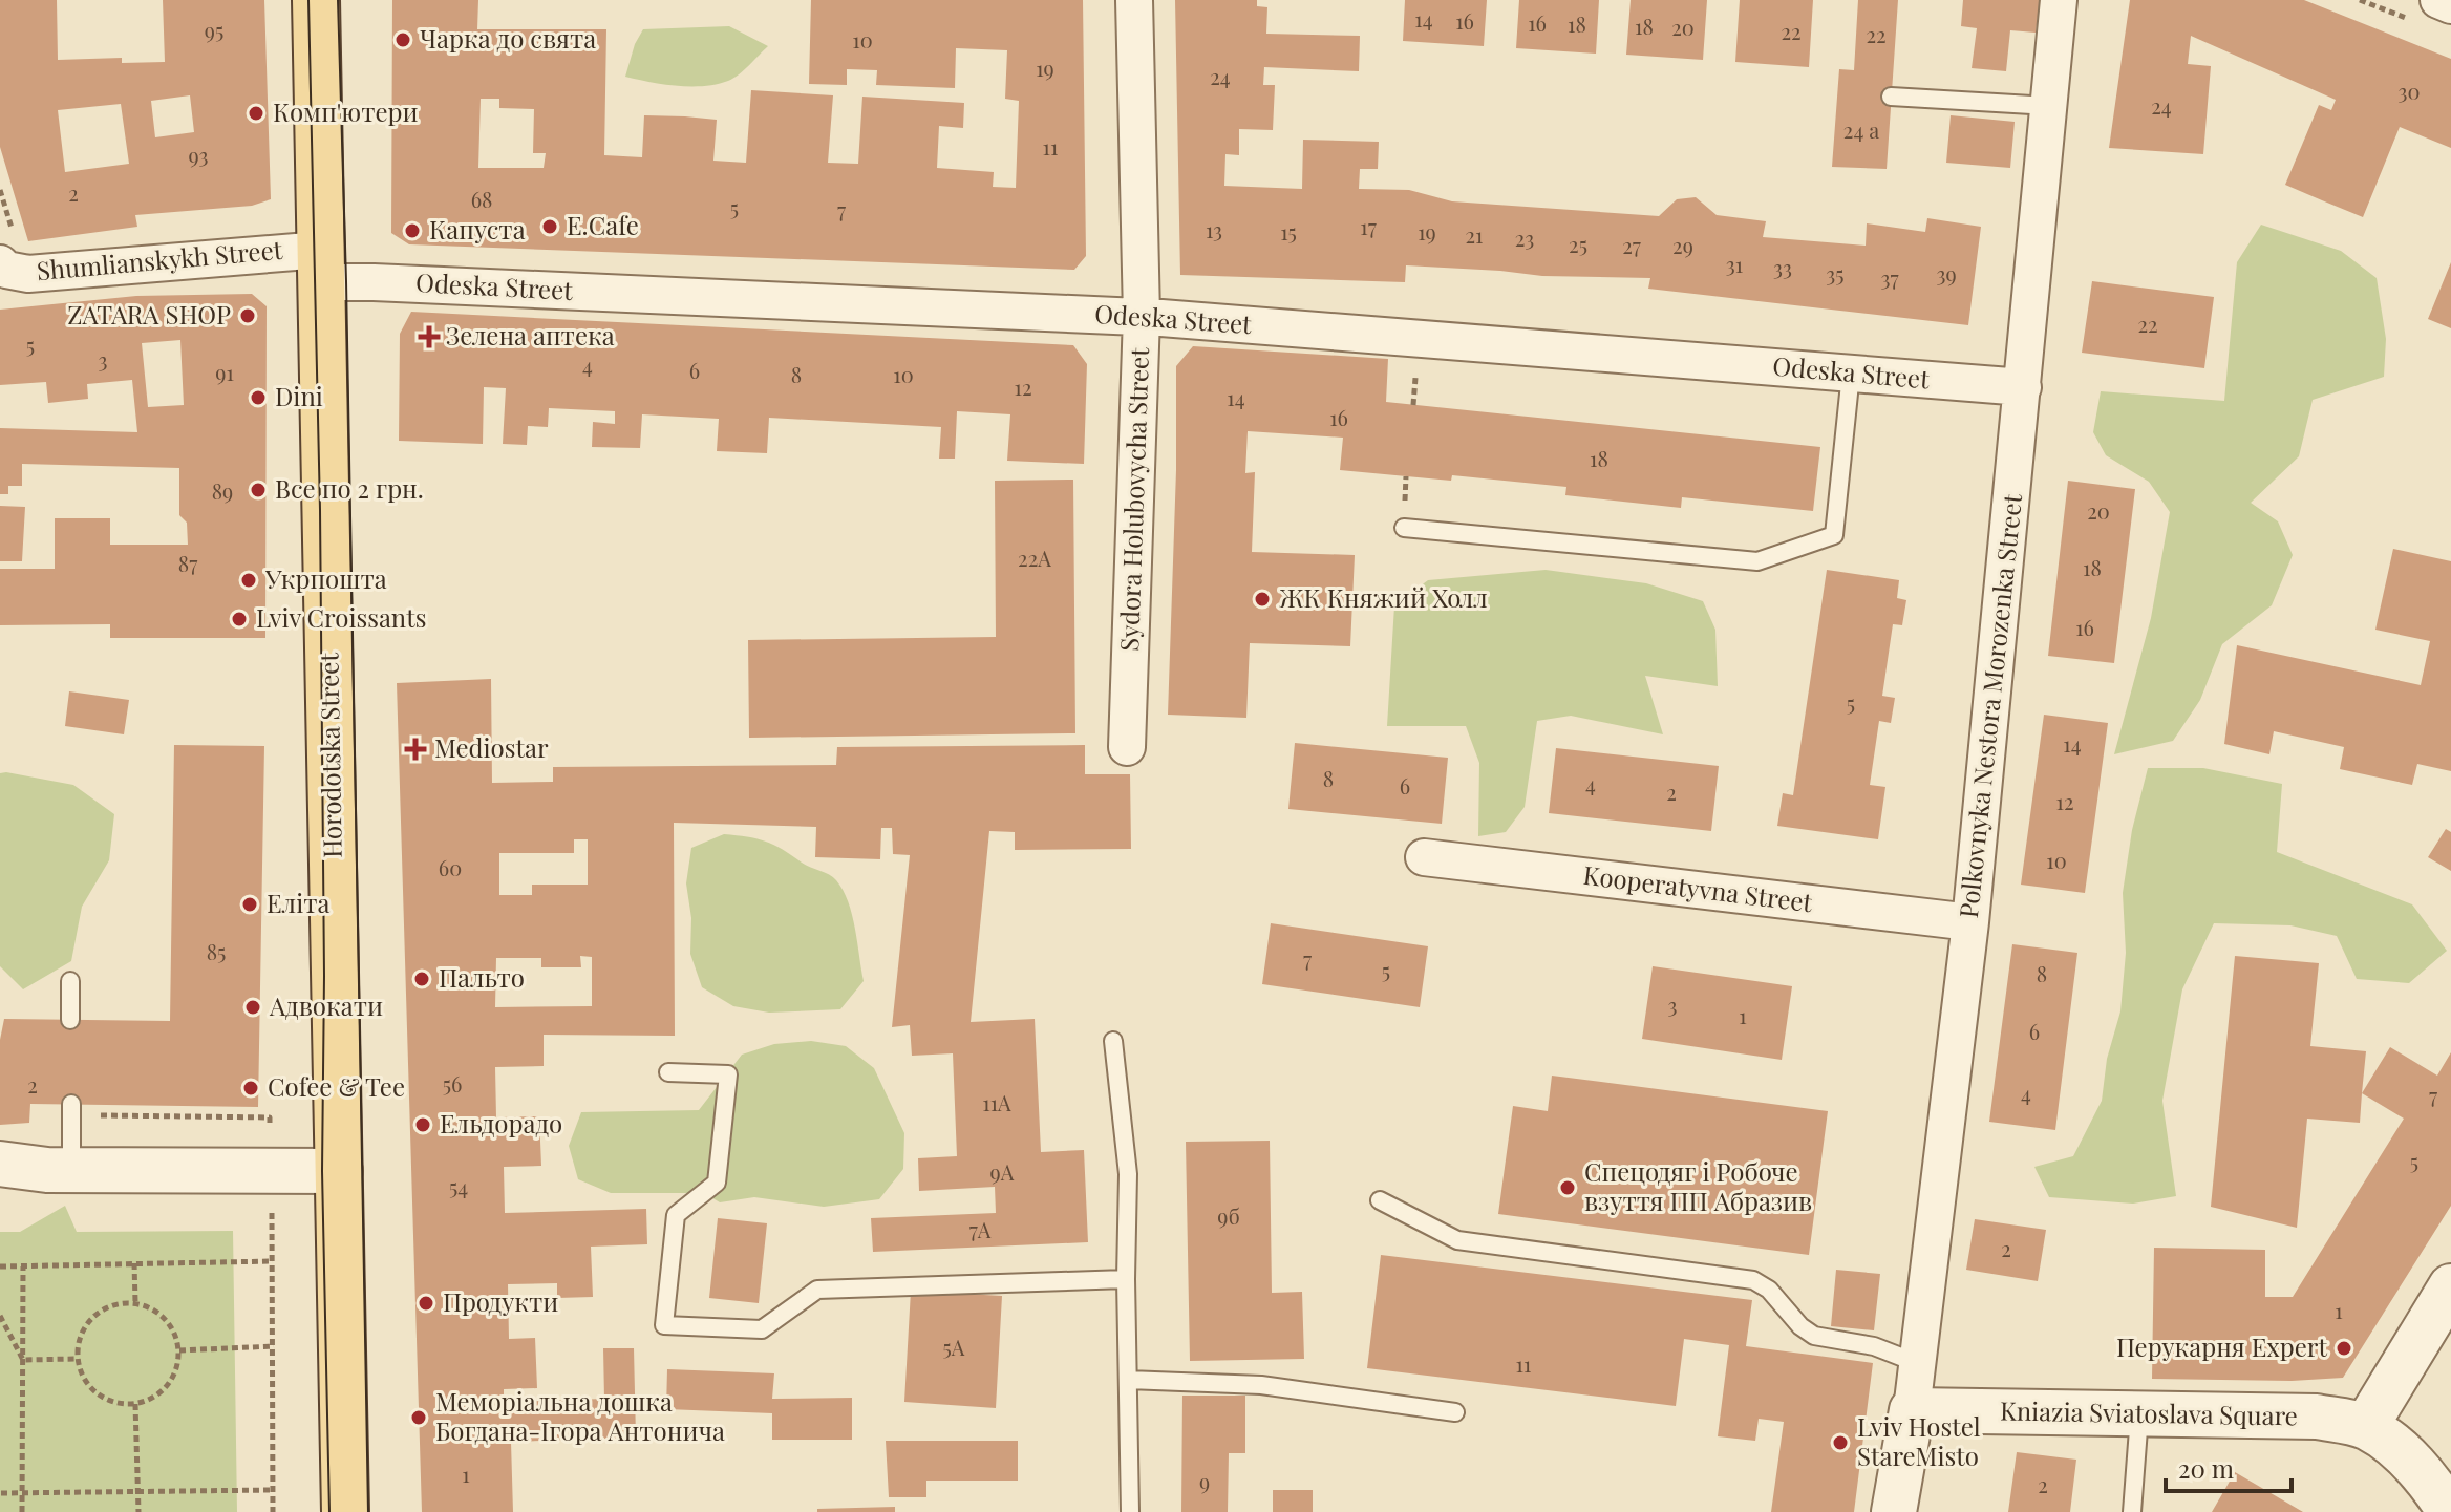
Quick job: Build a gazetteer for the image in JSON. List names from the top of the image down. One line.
{"streets":{"main road":["Horodotska Street"],"street":["Shumlianskykh Street","Odeska Street","Sydora Holubovycha Street","Polkovnyka Nestora Morozenka Street","Kooperatyvna Street","Kniazia Sviatoslava Square"]},"crossings":[["Shumlianskykh Street","Odeska Street"],["Shumlianskykh Street","Horodotska Street"],["Odeska Street","Sydora Holubovycha Street"],["Odeska Street","Polkovnyka Nestora Morozenka Street"],["Odeska Street","Horodotska Street"],["Polkovnyka Nestora Morozenka Street","Kooperatyvna Street"],["Polkovnyka Nestora Morozenka Street","Kniazia Sviatoslava Square"]],"places":{"other":["Чарка до свята","Комп'ютери","E.Cafe","Капуста","ZATARA SHOP","Dini","Все по 2 грн.","Укрпошта","ЖК Княжий Холл","Lviv Croissants","Еліта","Пальто","Адвокати","Cofee & Tee","Ельдорадо","Спецодяг і Робоче взуття ПП Абразив","Продукти","Перукарня Expert","Меморіальна дошка Богдана-Ігора Антонича","Lviv Hostel StareMisto"],"health":["Зелена аптека","Mediostar"]},"house_numbers":["14","16","16","18","18","20","95","22","22","10","19","24","30","24","24 а","11","93","2","68","5","7","17","13","15","19","21","23","25","27","29","31","33","35","39","37","22","5","3","4","6","91","8","10","12","14","16","18","89","20","22А","87","18","16","5","14","8","4","6","2","12","10","60","85","7","5","8","3","1","6","56","2","4","7","11А","5","9А","54","9б","7А","2","1","5А","11","1","9","2"],"scale_bar":"20 m"}
